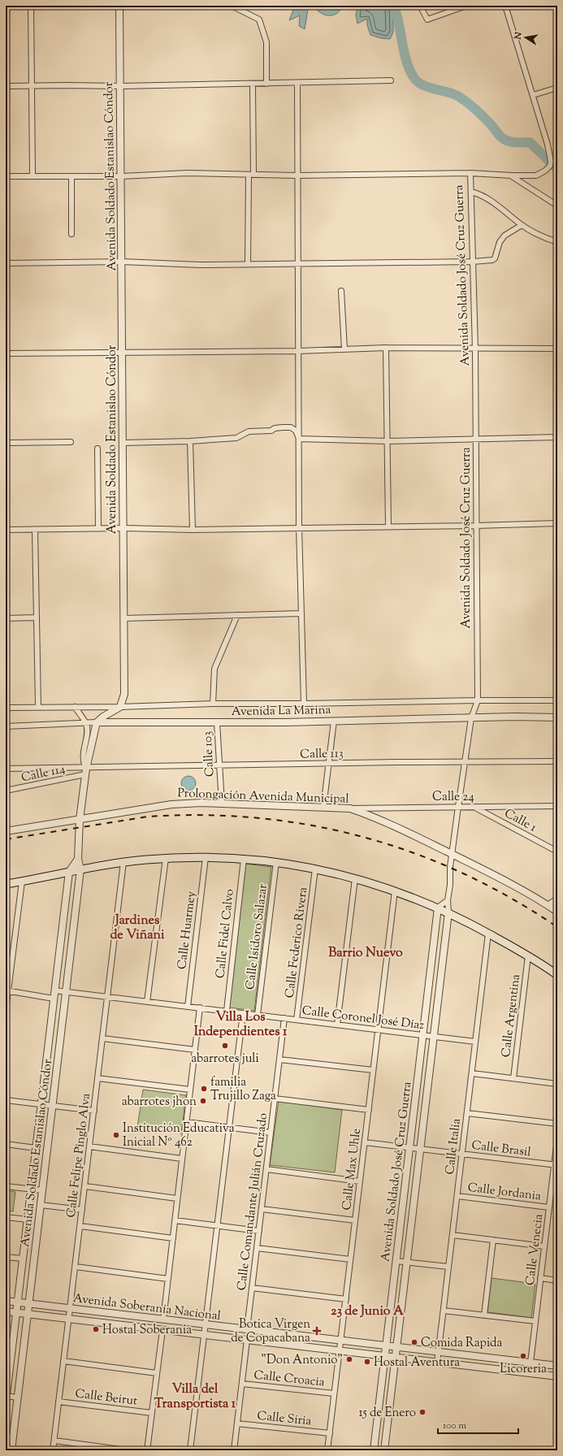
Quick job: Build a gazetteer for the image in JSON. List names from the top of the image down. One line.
{"streets":{"street":["Avenida Soldado Estanislao Cóndor","Avenida Soldado José Cruz Guerra","Avenida La Marina","Calle 113","Calle 103","Calle 114","Prolongación Avenida Municipal","Calle 24","Calle 1","Calle Huarmey","Calle Fidel Calvo","Calle Isidoro Salazar","Calle Federico Rivera","Calle Argentina","Calle Coronel José Díaz","Calle Italia","Calle Brasil","Calle Felipe Pinglo Alva","Calle Max Uhle","Calle Jordania","Calle Comandante Julián Cruzado","Calle Venecia","Avenida Soberanía Nacional","Calle Croacia","Calle Beirut","Calle Siria"]},"crossings":[["Avenida Soldado Estanislao Cóndor","Avenida La Marina"],["Avenida Soldado Estanislao Cóndor","Calle 113"],["Avenida Soldado Estanislao Cóndor","Calle 114"],["Avenida Soldado Estanislao Cóndor","Prolongación Avenida Municipal"],["Avenida Soldado Estanislao Cóndor","Calle Coronel José Díaz"],["Avenida Soldado Estanislao Cóndor","Avenida Soberanía Nacional"],["Avenida Soldado José Cruz Guerra","Avenida La Marina"],["Avenida Soldado José Cruz Guerra","Calle 113"],["Avenida Soldado José Cruz Guerra","Prolongación Avenida Municipal"],["Avenida Soldado José Cruz Guerra","Calle 24"],["Avenida Soldado José Cruz Guerra","Calle Coronel José Díaz"],["Avenida Soldado José Cruz Guerra","Calle Brasil"],["Avenida Soldado José Cruz Guerra","Avenida Soberanía Nacional"],["Avenida La Marina","Calle 103"],["Calle 113","Calle 103"],["Calle 113","Calle 114"],["Calle 103","Prolongación Avenida Municipal"],["Prolongación Avenida Municipal","Calle 24"],["Calle 24","Calle 1"],["Calle Huarmey","Calle Coronel José Díaz"],["Calle Fidel Calvo","Calle Coronel José Díaz"],["Calle Isidoro Salazar","Calle Coronel José Díaz"],["Calle Federico Rivera","Calle Coronel José Díaz"],["Calle Coronel José Díaz","Calle Italia"],["Calle Coronel José Díaz","Calle Felipe Pinglo Alva"],["Calle Coronel José Díaz","Calle Max Uhle"],["Calle Coronel José Díaz","Calle Comandante Julián Cruzado"],["Calle Italia","Calle Brasil"],["Calle Italia","Calle Jordania"],["Calle Italia","Avenida Soberanía Nacional"],["Calle Brasil","Calle Max Uhle"],["Calle Brasil","Calle Venecia"],["Calle Felipe Pinglo Alva","Avenida Soberanía Nacional"],["Calle Felipe Pinglo Alva","Calle Beirut"],["Calle Max Uhle","Avenida Soberanía Nacional"],["Calle Max Uhle","Calle Croacia"],["Calle Max Uhle","Calle Siria"],["Calle Jordania","Calle Venecia"],["Calle Comandante Julián Cruzado","Avenida Soberanía Nacional"],["Calle Venecia","Avenida Soberanía Nacional"]],"districts":["Jardines de Viñani","Barrio Nuevo","Villa Los Independientes 1","23 de Junio A","Villa del Transportista 1"],"places":{"other":["abarrotes juli","familia Trujillo Zaga","abarrotes jhon","Institución Educativa Inicial Nº 462","Hostal Soberania","Comida Rapida","Licoreria","\"Don Antonio\"","Hostal Aventura","15 de Enero"],"health":["Botica Virgen de Copacabana"]},"scale_bar":"100 m","north":"left"}
